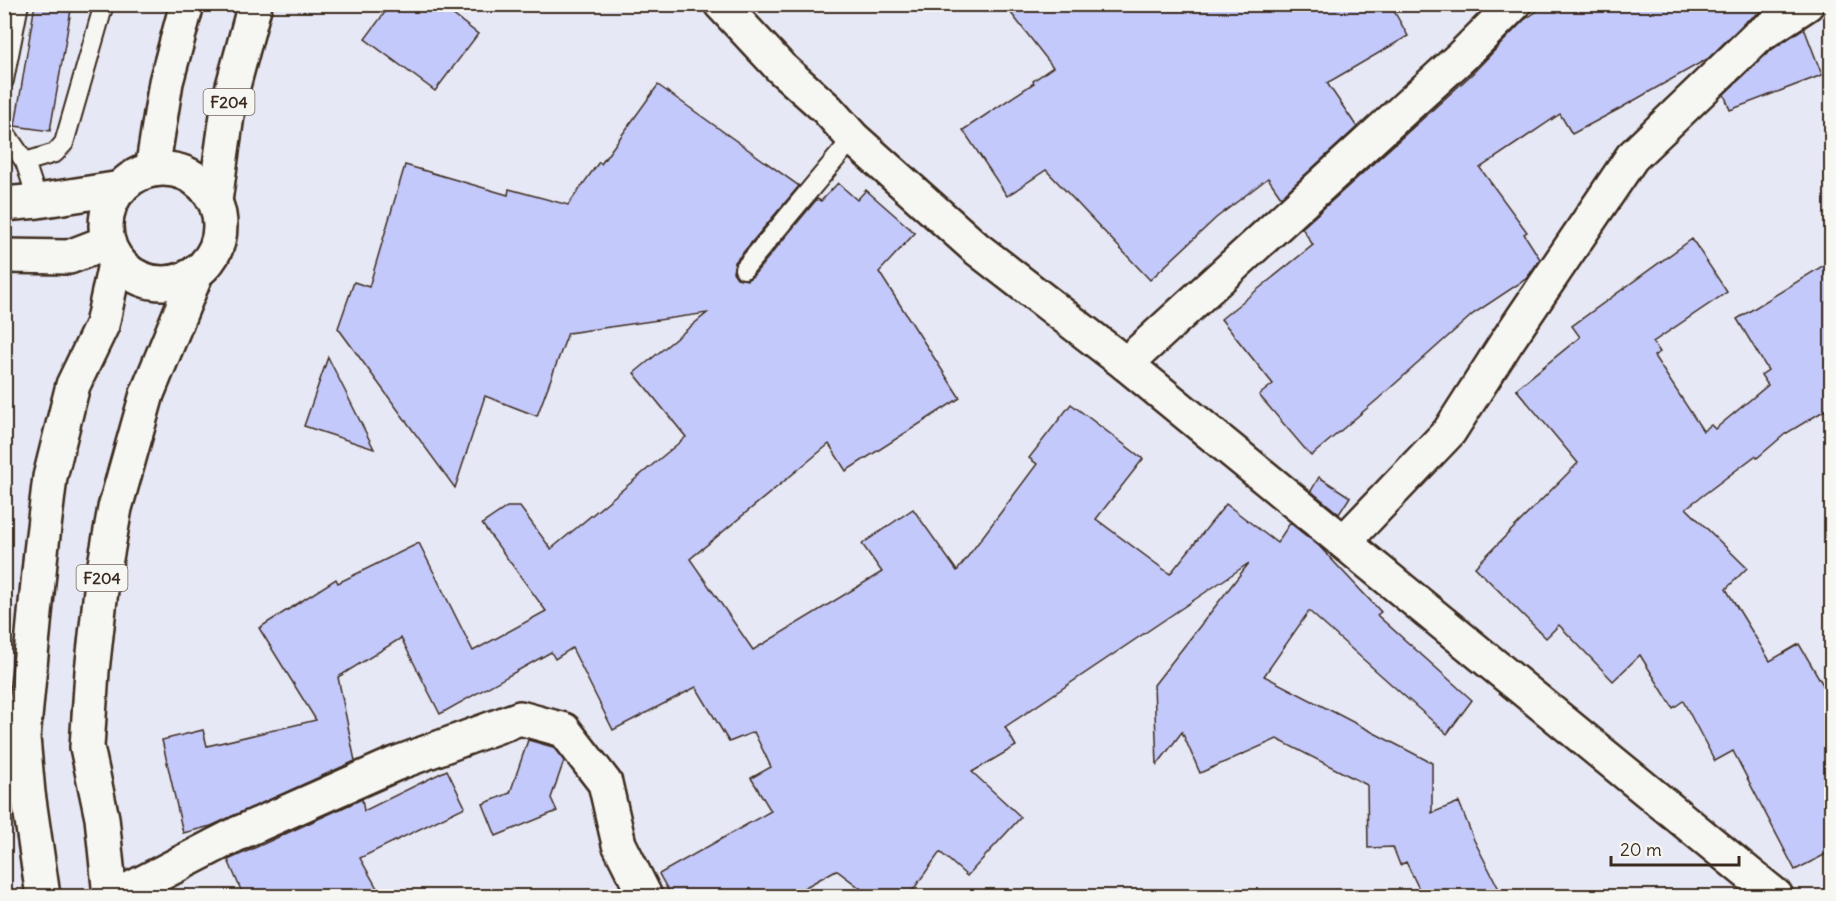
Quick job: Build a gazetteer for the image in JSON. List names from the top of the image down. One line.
{"streets":{"street":["F204"]},"scale_bar":"20 m"}
